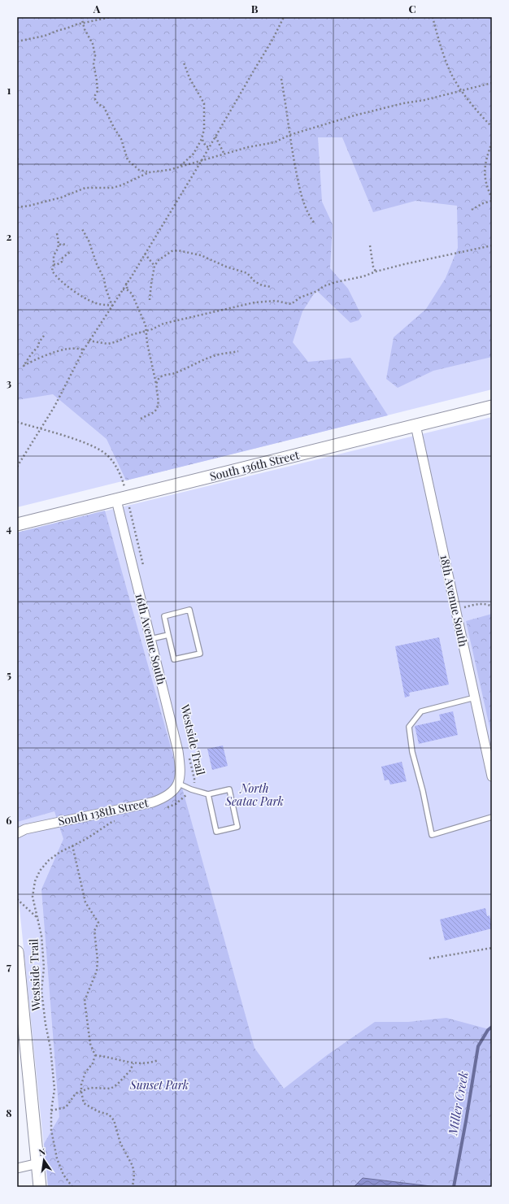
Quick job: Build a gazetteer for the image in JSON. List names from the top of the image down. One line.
{"streets":{"street":["South 136th Street","18th Avenue South","16th Avenue South","South 138th Street"],"path":["Westside Trail"]},"crossings":[["South 136th Street","18th Avenue South"],["South 136th Street","16th Avenue South"],["16th Avenue South","South 138th Street"]],"water":["Miller Creek"],"parks":["North Seatac Park","Sunset Park"],"north":"top","grid":{"columns":["A","B","C"],"rows":["1","2","3","4","5","6","7","8"]}}
